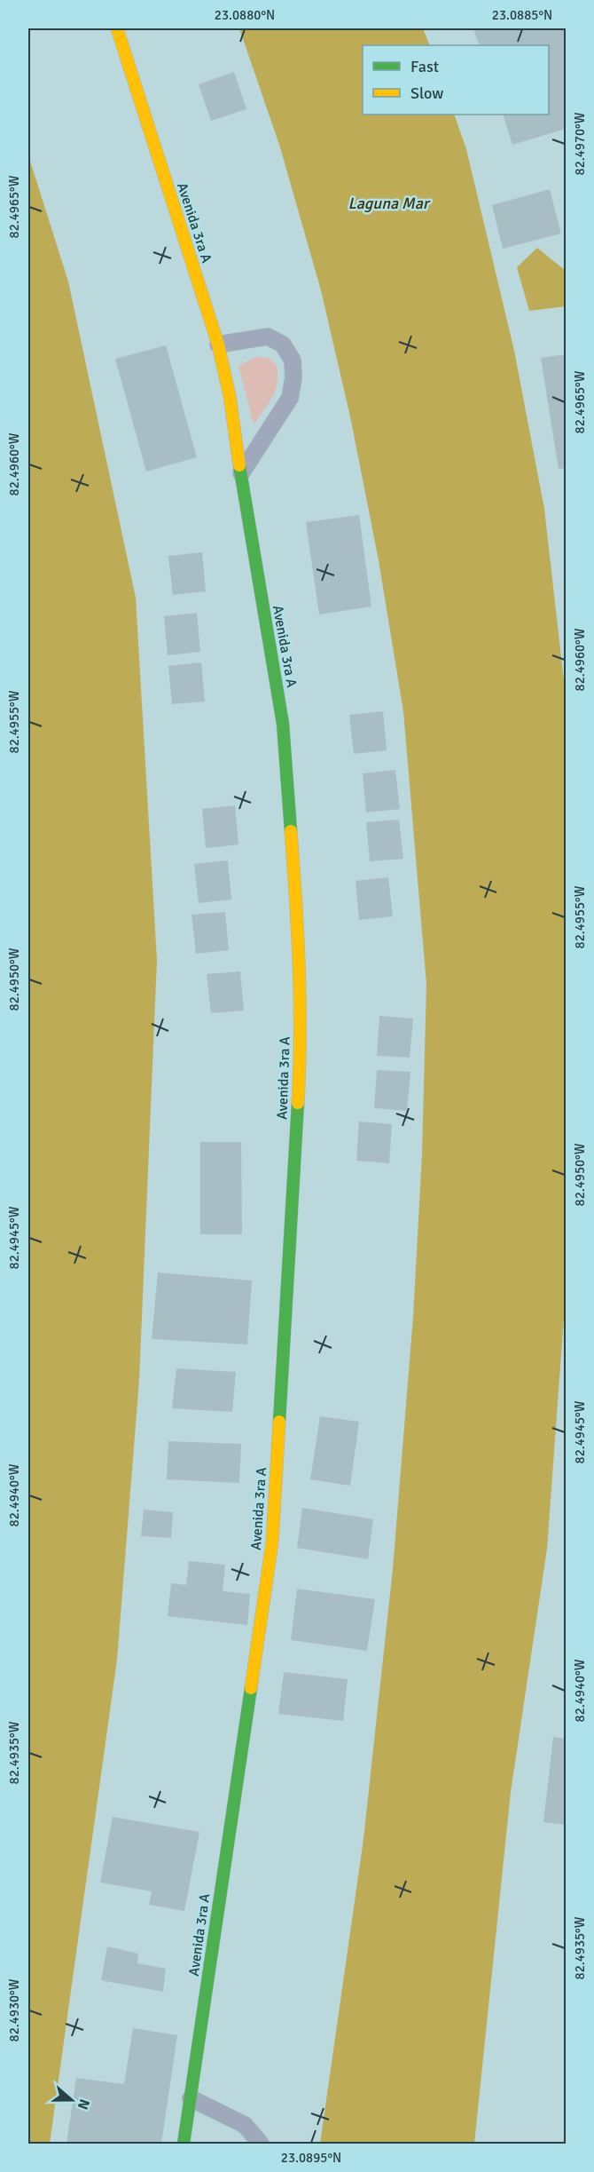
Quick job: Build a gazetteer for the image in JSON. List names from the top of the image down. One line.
{"streets":{"street":["Avenida 3ra A"]},"water":["Laguna Mar"],"legend":["Fast","Slow"],"north":"right","coordinates":["23.0880°N","23.0885°N","82.4970°W","82.4965°W","82.4960°W","82.4955°W","82.4950°W","82.4945°W","82.4940°W","82.4935°W","82.4930°W","23.0895°N"]}
